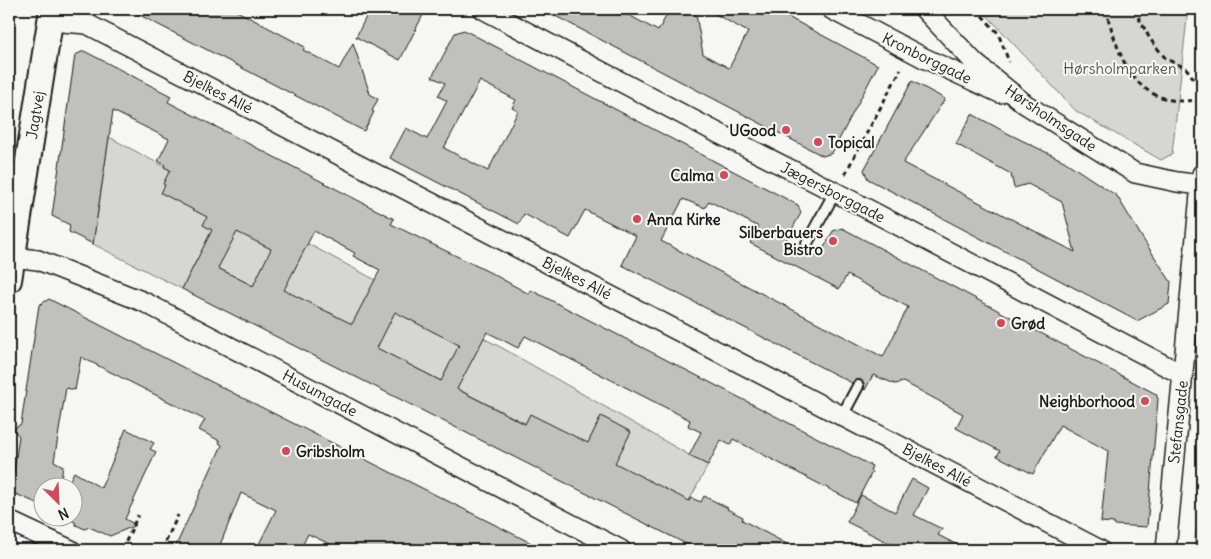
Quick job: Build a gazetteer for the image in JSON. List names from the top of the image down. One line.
{"streets":{"street":["Kronborggade","Bjelkes Allé","Jagtvej","Hørsholmsgade","Jægersborggade","Husumgade","Stefansgade"]},"crossings":[["Kronborggade","Hørsholmsgade"],["Bjelkes Allé","Jagtvej"],["Jagtvej","Husumgade"],["Hørsholmsgade","Stefansgade"],["Jægersborggade","Stefansgade"]],"parks":["Hørsholmparken"],"places":["UGood","Topical","Calma","Anna Kirke","Silberbauers Bistro","Grød","Neighborhood","Gribsholm"],"north":"bottom right"}
